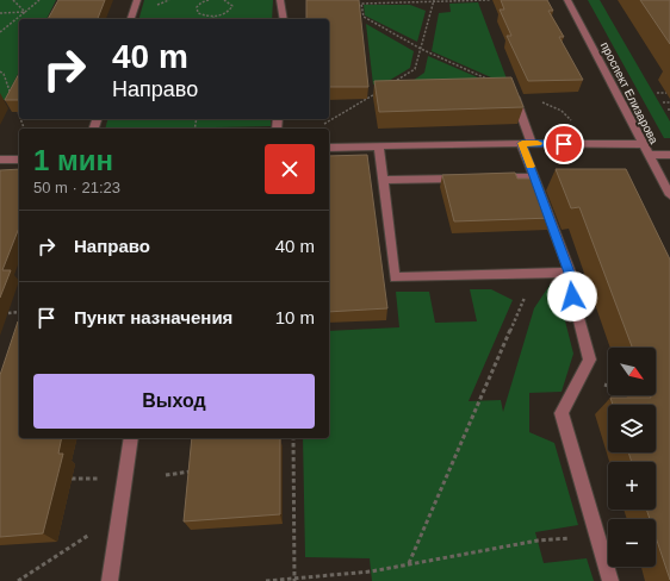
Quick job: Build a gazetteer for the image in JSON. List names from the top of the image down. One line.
{"streets":{"street":["проспект Елизарова"]},"north":"bottom right","page":{"turn":["40 m","Направо"],"heading":["1 мин","50 m · 21:23"],"list":[{"name":"Направо","value":"40 m"},{"name":"Пункт назначения","value":"10 m"}],"map_buttons":["+","−"],"buttons":"Выход"}}
